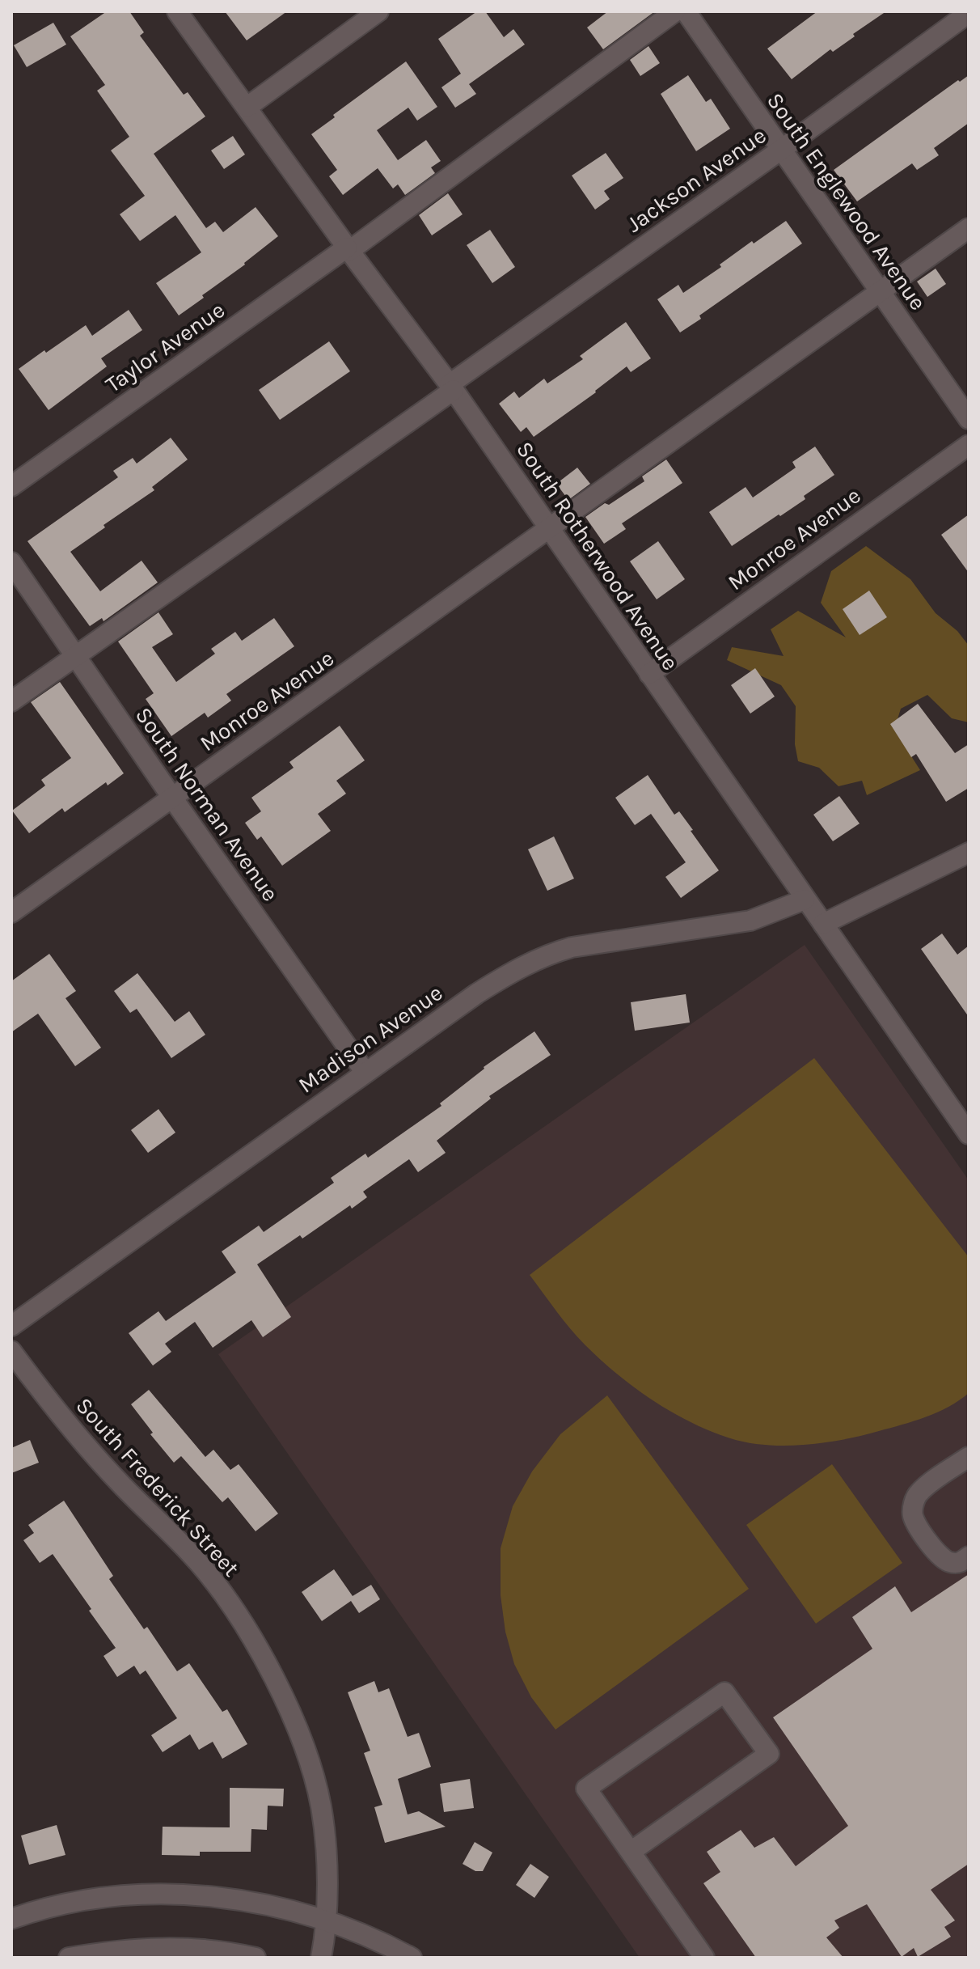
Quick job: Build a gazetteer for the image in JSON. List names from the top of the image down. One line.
{"streets":{"street":["Jackson Avenue","South Englewood Avenue","Taylor Avenue","Monroe Avenue","South Rotherwood Avenue","South Norman Avenue","Madison Avenue","South Frederick Street"]},"crossings":[["Jackson Avenue","South Englewood Avenue"],["Jackson Avenue","South Rotherwood Avenue"],["Jackson Avenue","South Norman Avenue"],["South Englewood Avenue","Monroe Avenue"],["Taylor Avenue","South Rotherwood Avenue"],["Monroe Avenue","South Rotherwood Avenue"],["Monroe Avenue","South Norman Avenue"],["South Rotherwood Avenue","Madison Avenue"],["South Norman Avenue","Madison Avenue"]]}
